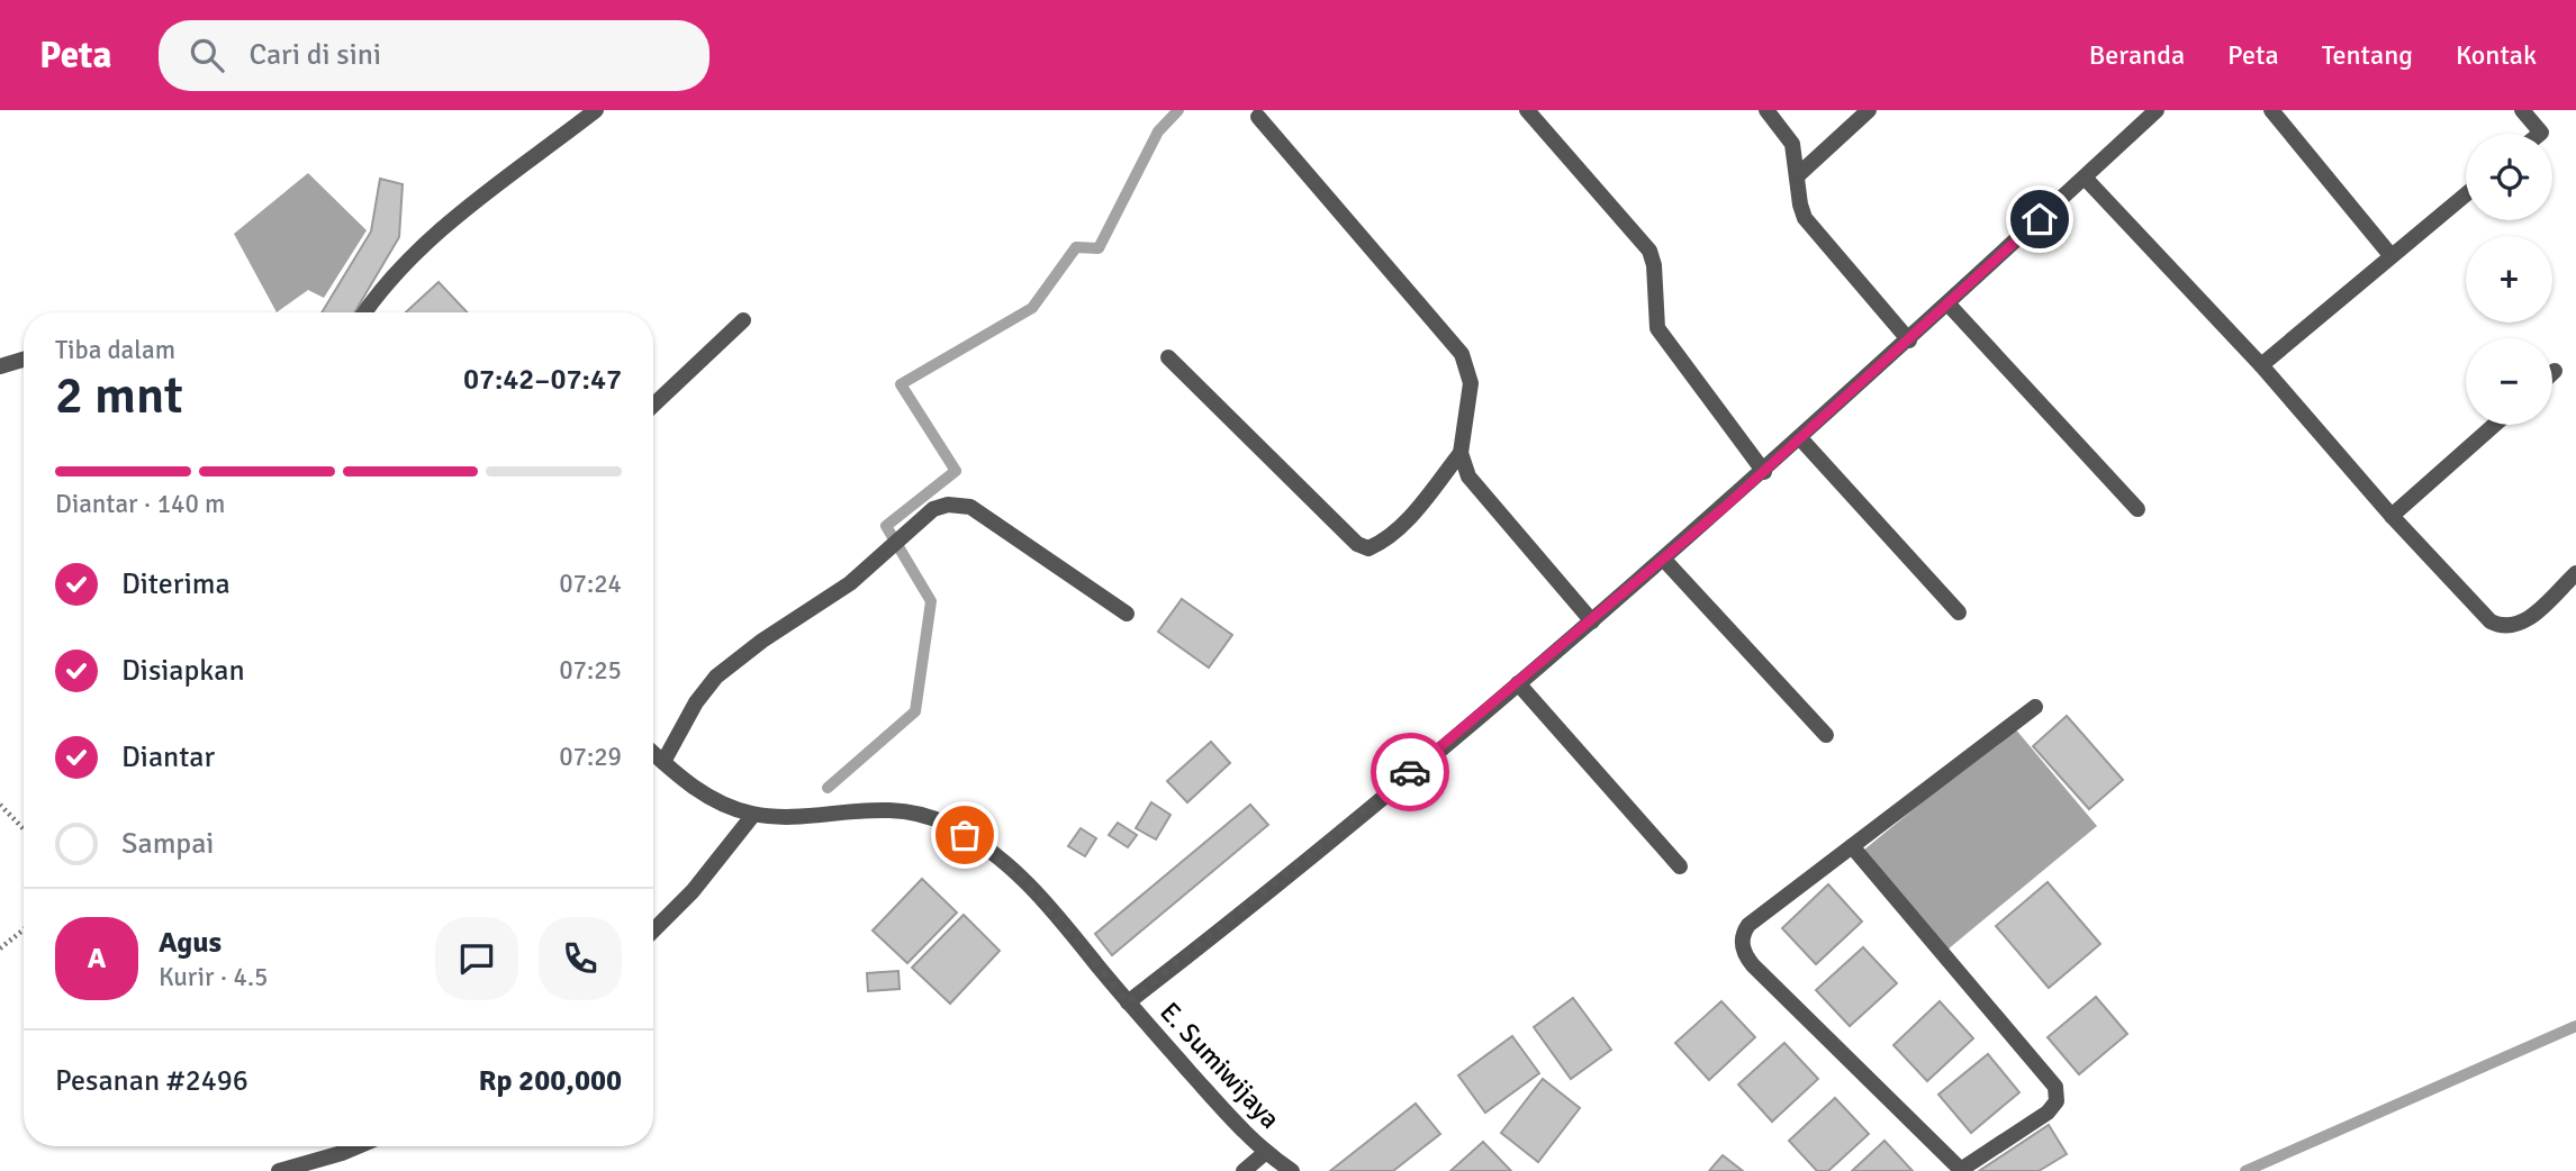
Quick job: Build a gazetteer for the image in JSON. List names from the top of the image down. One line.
{"streets":{"street":["E. Sumiwijaya"]},"page":{"header":"Peta","search":"Cari di sini","nav":["Beranda","Peta","Tentang","Kontak"],"map_buttons":["+","−"],"heading":["2 mnt","Tiba dalam","07:42–07:47"],"panel":["Agus","Kurir · 4.5","Pesanan #2496","Rp 200,000"],"bar":"Diantar · 140 m","list":[["Diterima","07:24"],["Disiapkan","07:25"],["Diantar","07:29"],"Sampai"],"round":"A"}}
